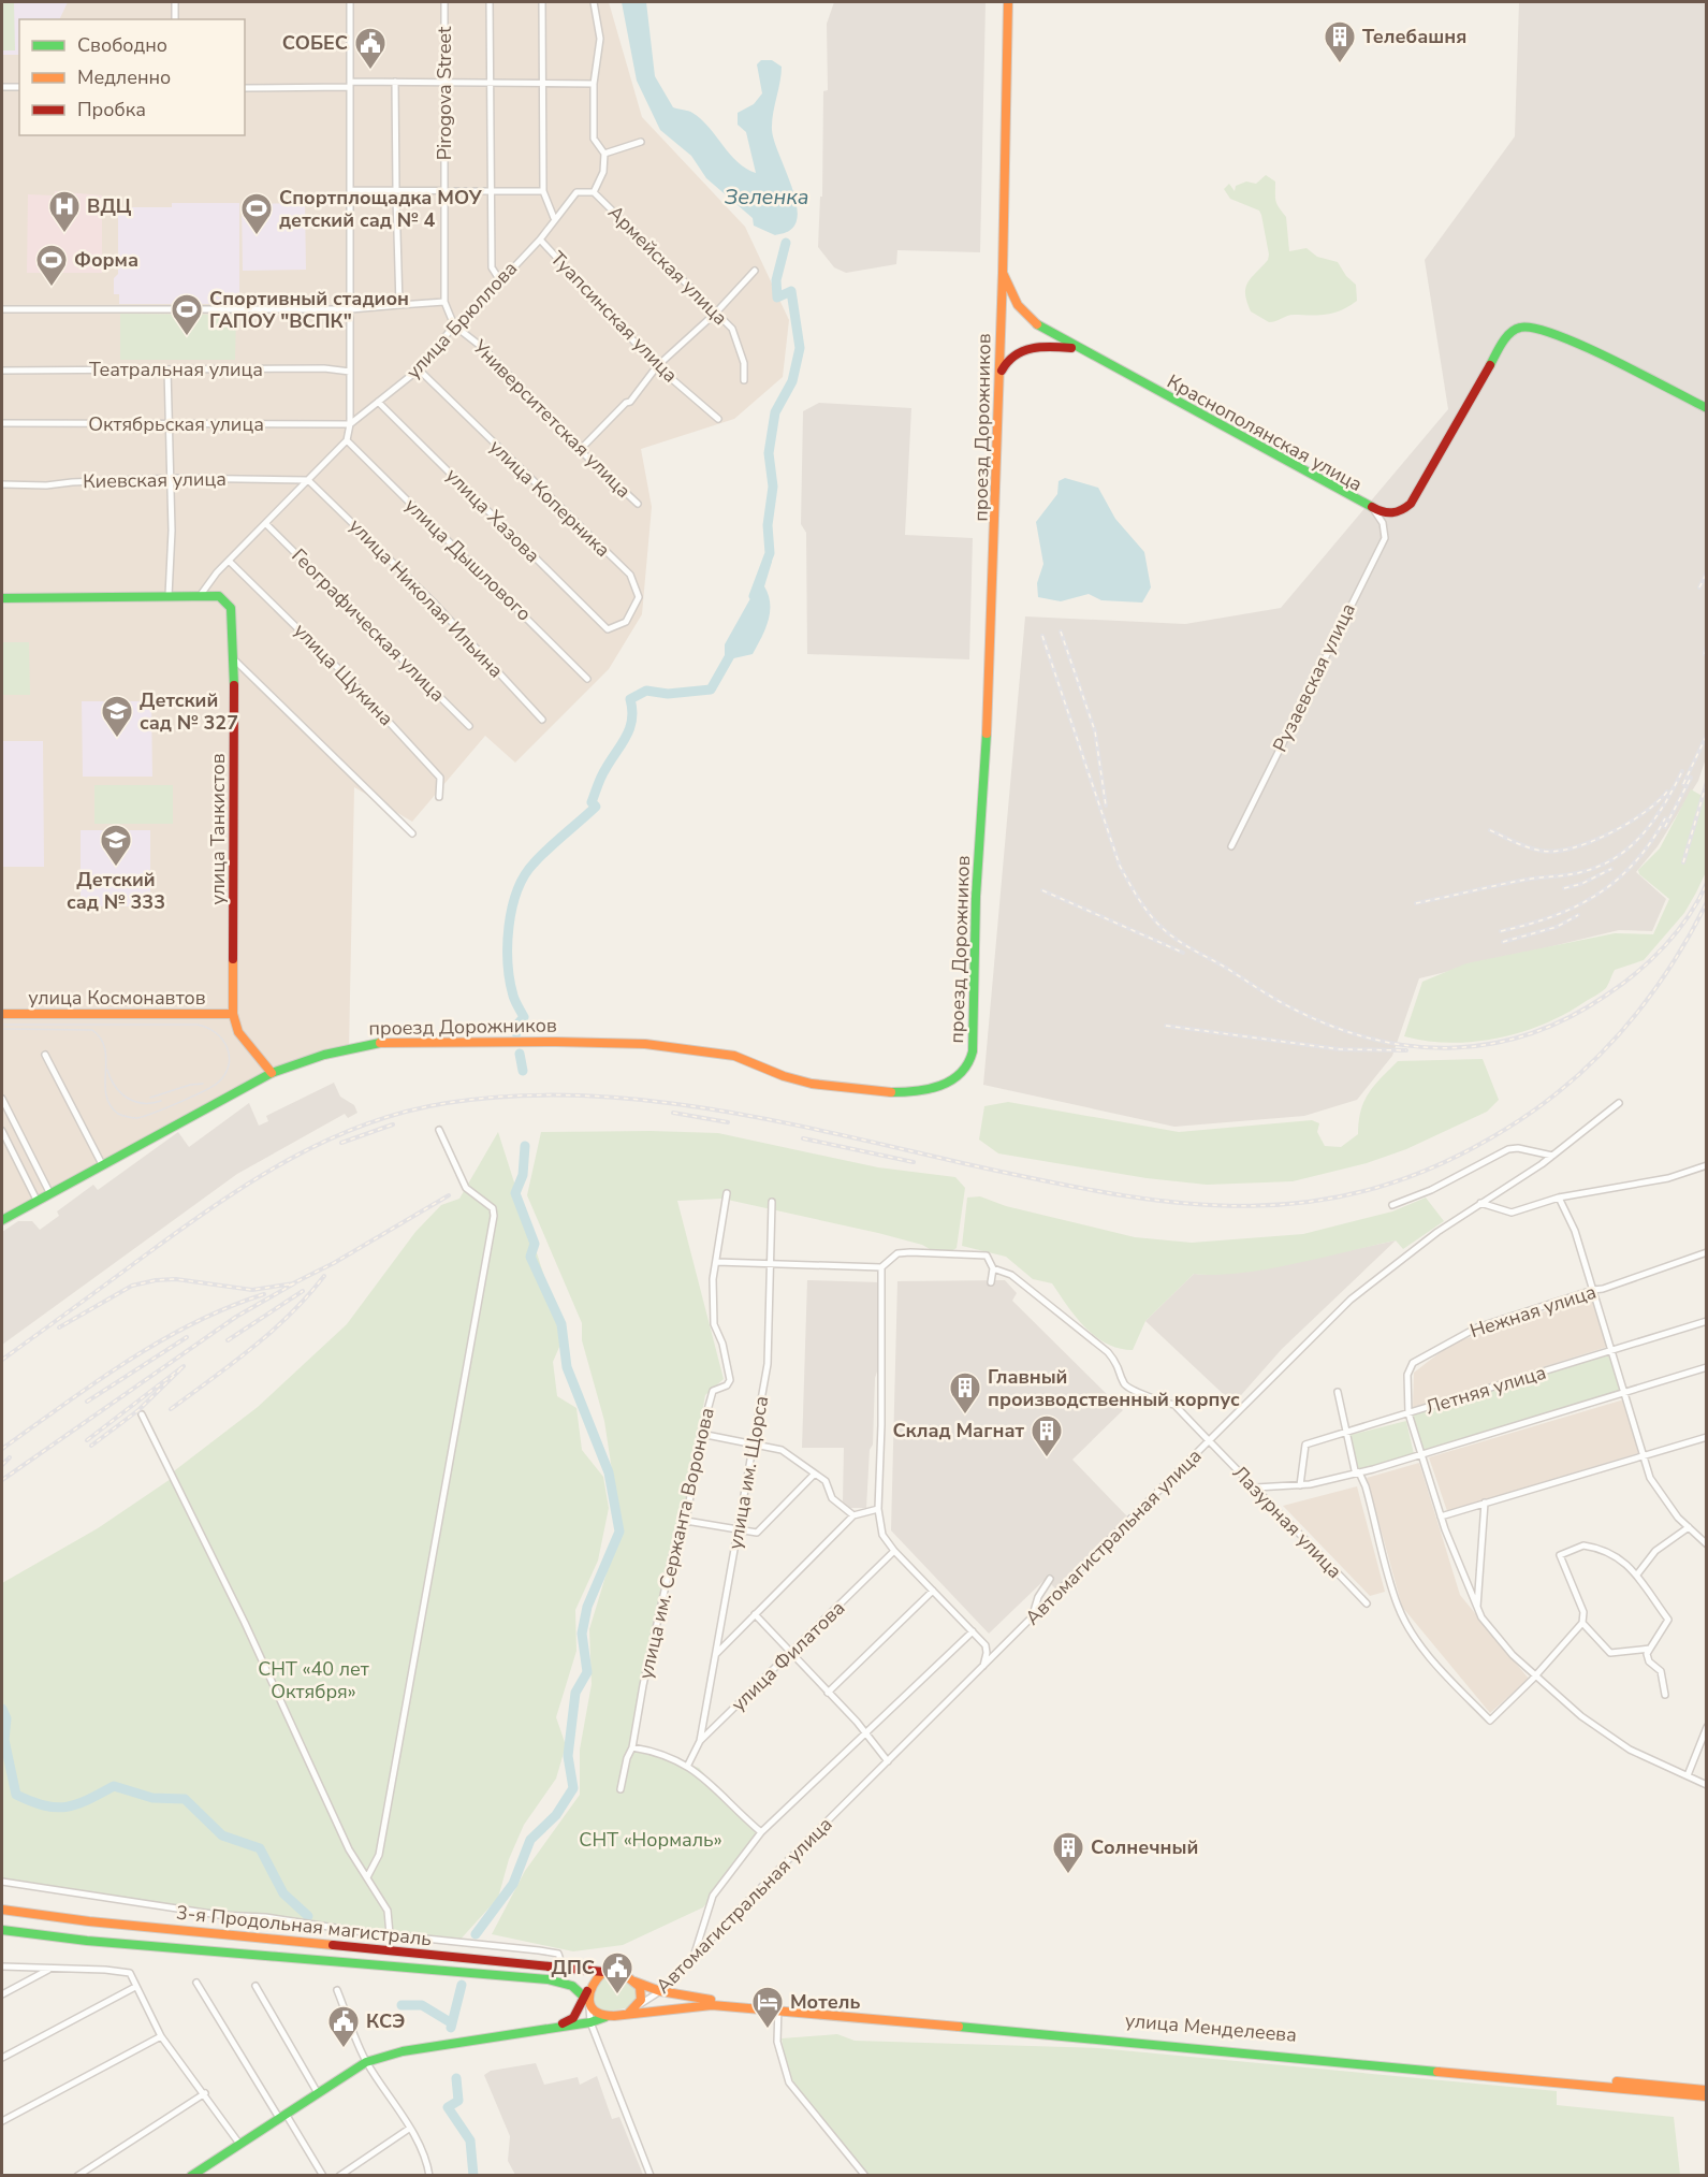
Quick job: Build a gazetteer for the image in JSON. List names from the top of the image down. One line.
{"streets":{"main road":["проезд Дорожников","Краснополянская улица","улица Танкистов","улица Космонавтов","3-я Продольная магистраль","улица Менделеева"],"street":["Pirogova Street","Армейская улица","Туапсинская улица","улица Брюллова","Театральная улица","Университетская улица","Октябрьская улица","Киевская улица","улица Коперника","улица Хазова","улица Дышлового","улица Николая Ильина","Географическая улица","улица Щукина","Рузаевская улица","Нежная улица","Летняя улица","улица им. Щорса","Лазурная улица","Автомагистральная улица","улица им. Сержанта Воронова","улица Филатова"]},"crossings":[["Pirogova Street","Университетская улица"],["Армейская улица","улица Брюллова"],["Туапсинская улица","улица Брюллова"],["улица Брюллова","Университетская улица"],["улица Брюллова","Октябрьская улица"],["улица Брюллова","улица Коперника"],["улица Брюллова","улица Хазова"],["проезд Дорожников","Краснополянская улица"],["проезд Дорожников","улица Танкистов"],["Краснополянская улица","Рузаевская улица"],["Киевская улица","улица Николая Ильина"],["улица Коперника","улица Хазова"],["улица Танкистов","улица Космонавтов"],["Нежная улица","Летняя улица"],["улица им. Щорса","улица Филатова"],["Лазурная улица","Автомагистральная улица"],["Автомагистральная улица","3-я Продольная магистраль"],["Автомагистральная улица","улица Менделеева"],["3-я Продольная магистраль","улица Менделеева"]],"water":["Зеленка"],"parks":["СНТ «40 лет Октября»","СНТ «Нормаль»"],"places":{"building":["Телебашня","Главный производственный корпус","Склад Магнат","Солнечный"],"public building":["СОБЕС","ДПС","КСЭ"],"hospital":["ВДЦ"],"sports":["Спортплощадка МОУ детский сад № 4","Форма","Спортивный стадион ГАПОУ \"ВСПК\""],"school or university":["Детский сад № 327","Детский сад № 333"],"hotel":["Мотель"]},"legend":["Свободно","Медленно","Пробка"]}
